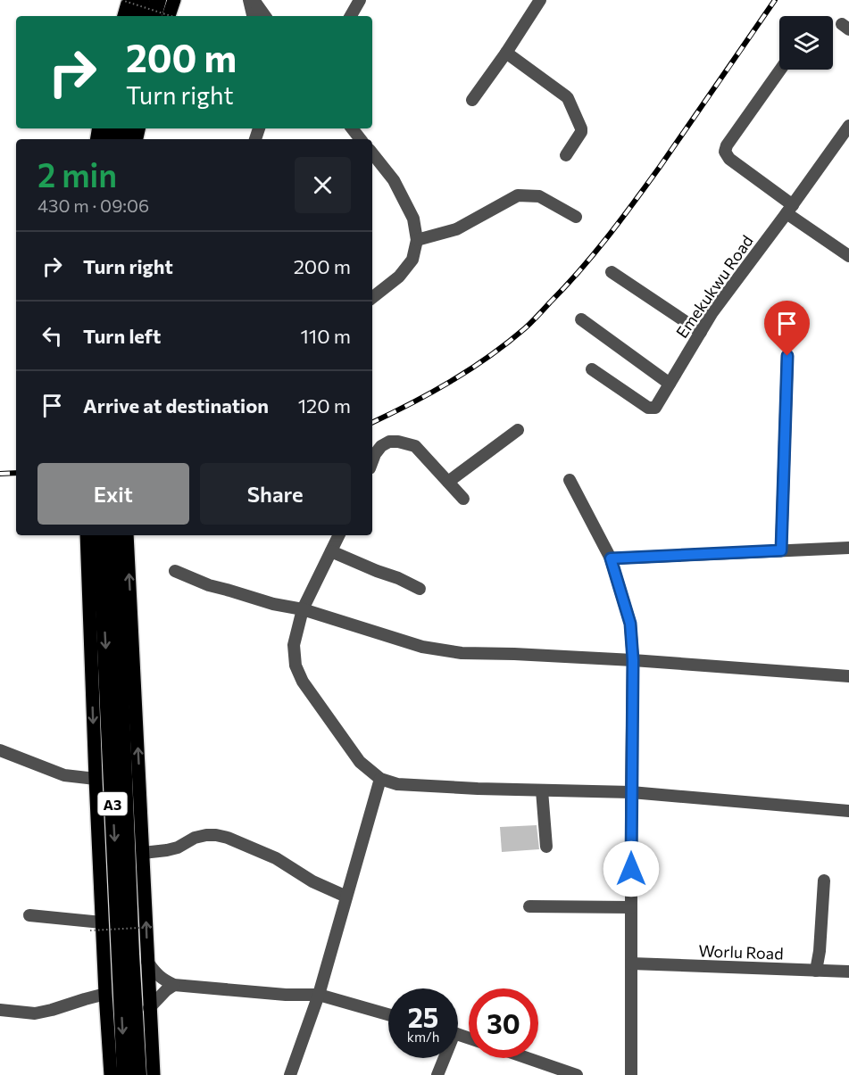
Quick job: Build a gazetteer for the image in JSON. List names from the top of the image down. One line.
{"streets":{"highway":["A3"],"street":["Emekukwu Road","Worlu Road"]},"page":{"turn":["200 m","Turn right"],"heading":["2 min","430 m · 09:06"],"list":[{"name":"Turn right","value":"200 m"},{"name":"Turn left","value":"110 m"},{"name":"Arrive at destination","value":"120 m"}],"buttons":["Exit","Share"],"speed":"25 km/h","limit":"30"}}
